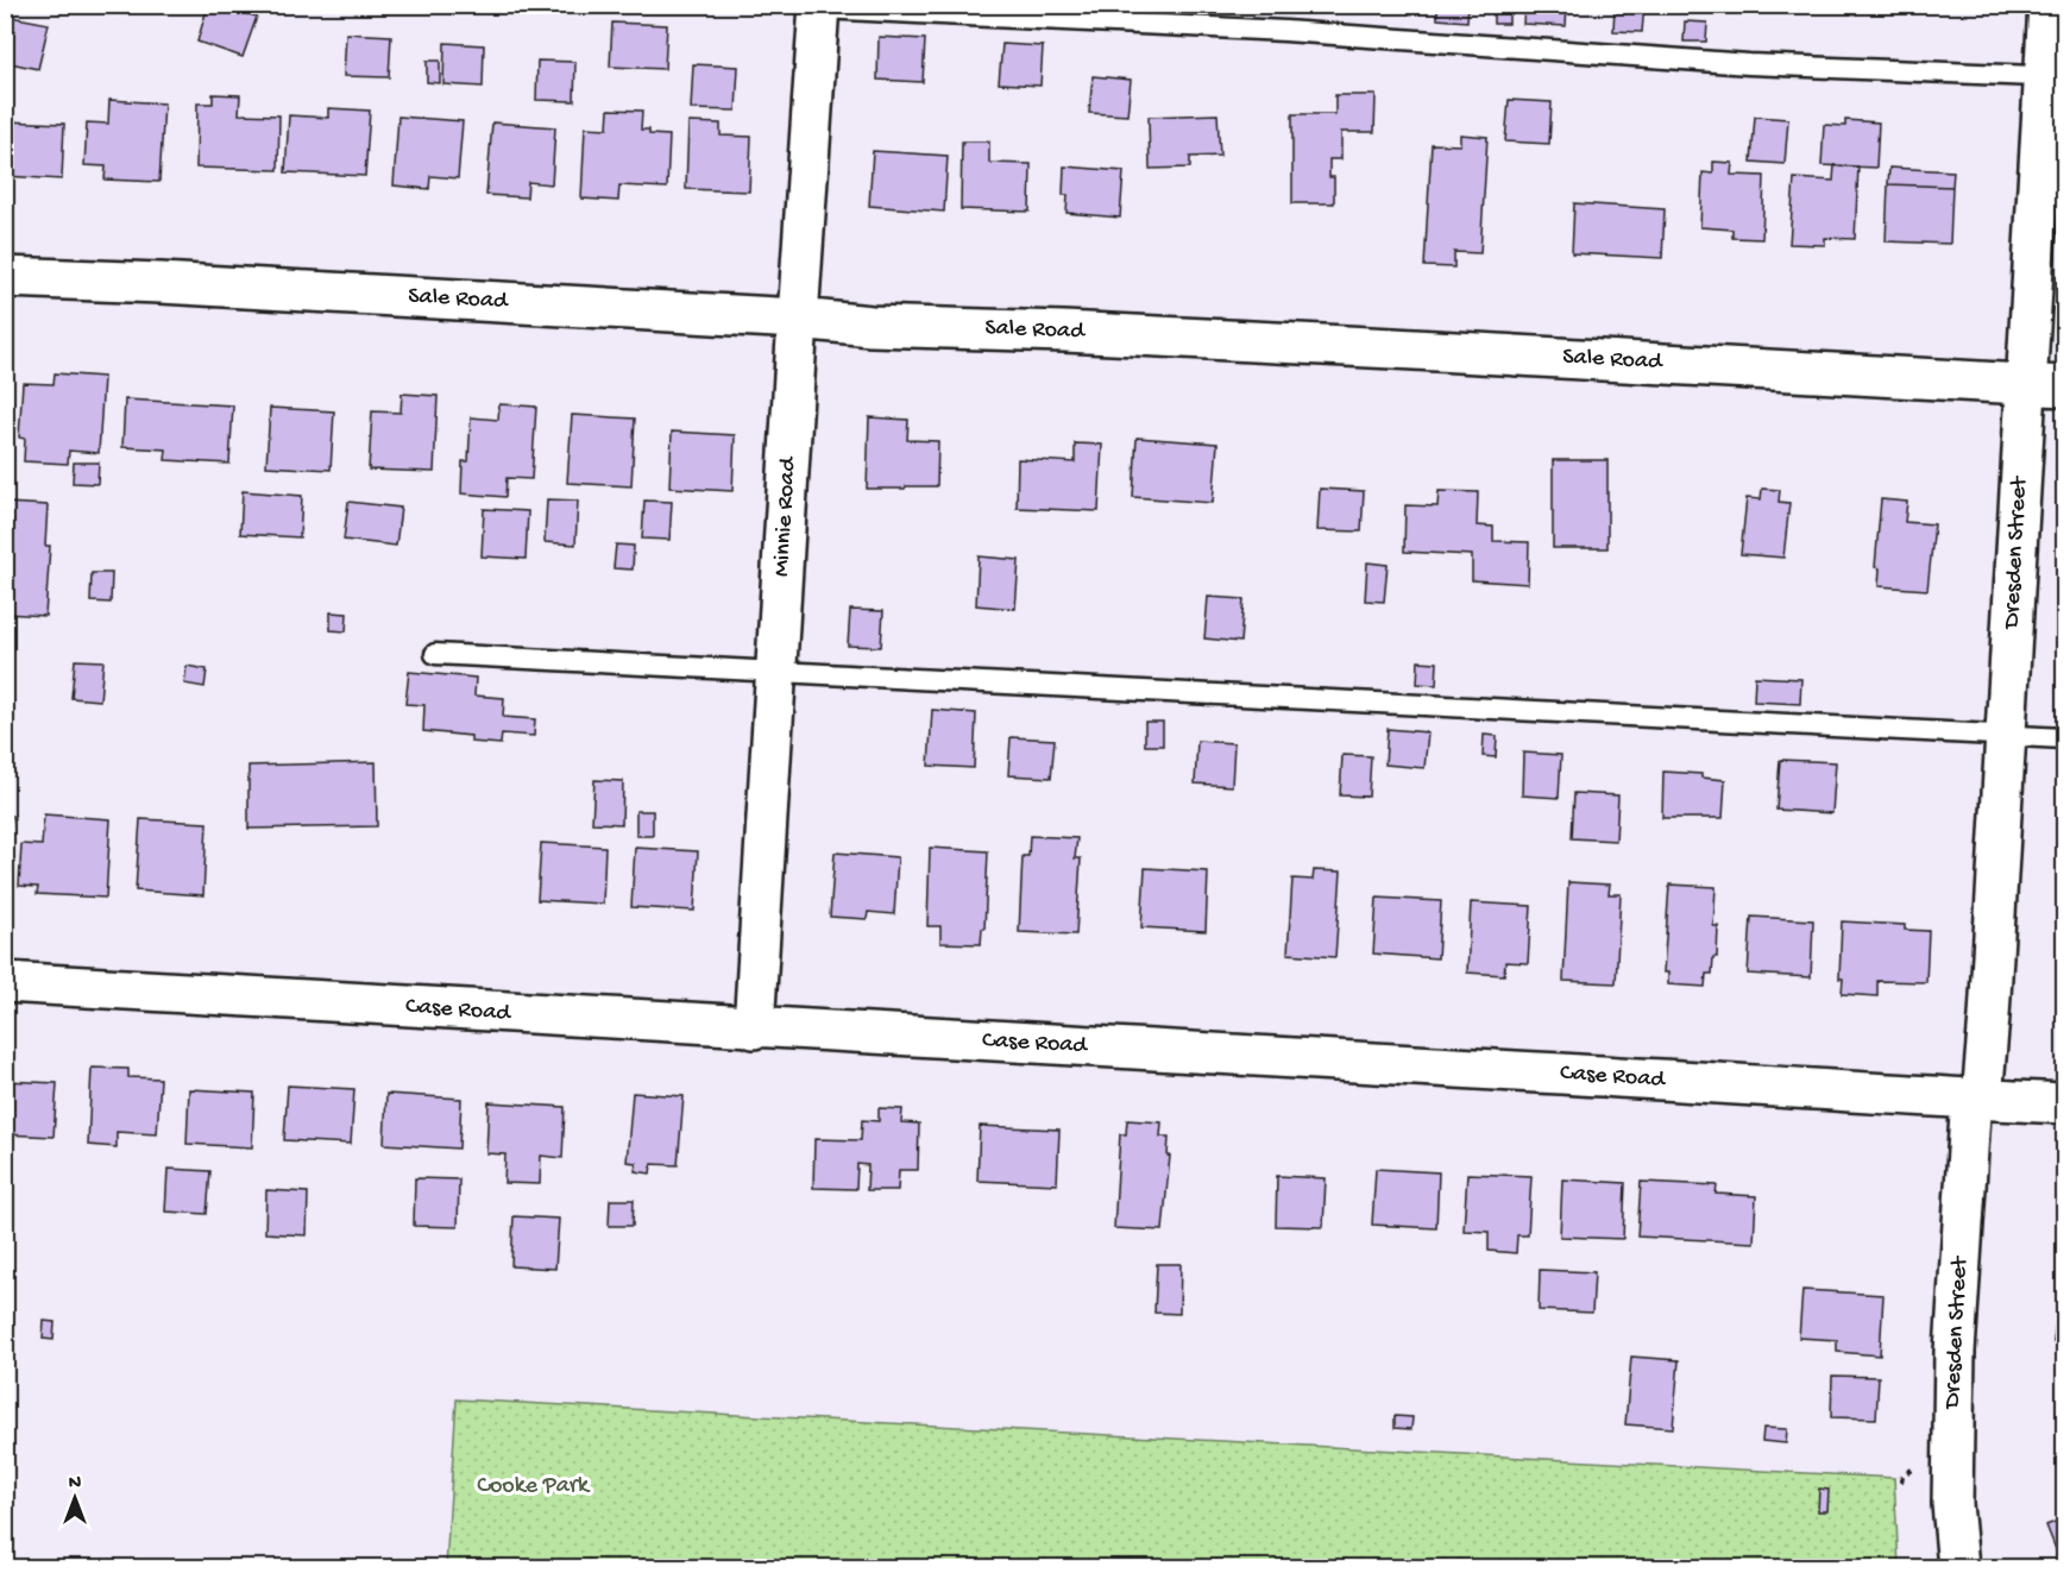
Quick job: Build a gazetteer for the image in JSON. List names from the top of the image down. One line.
{"streets":{"street":["Sale Road","Minnie Road","Dresden Street","Case Road"]},"crossings":[["Sale Road","Minnie Road"],["Sale Road","Dresden Street"],["Minnie Road","Case Road"],["Dresden Street","Case Road"]],"parks":["Cooke Park"],"north":"top"}
